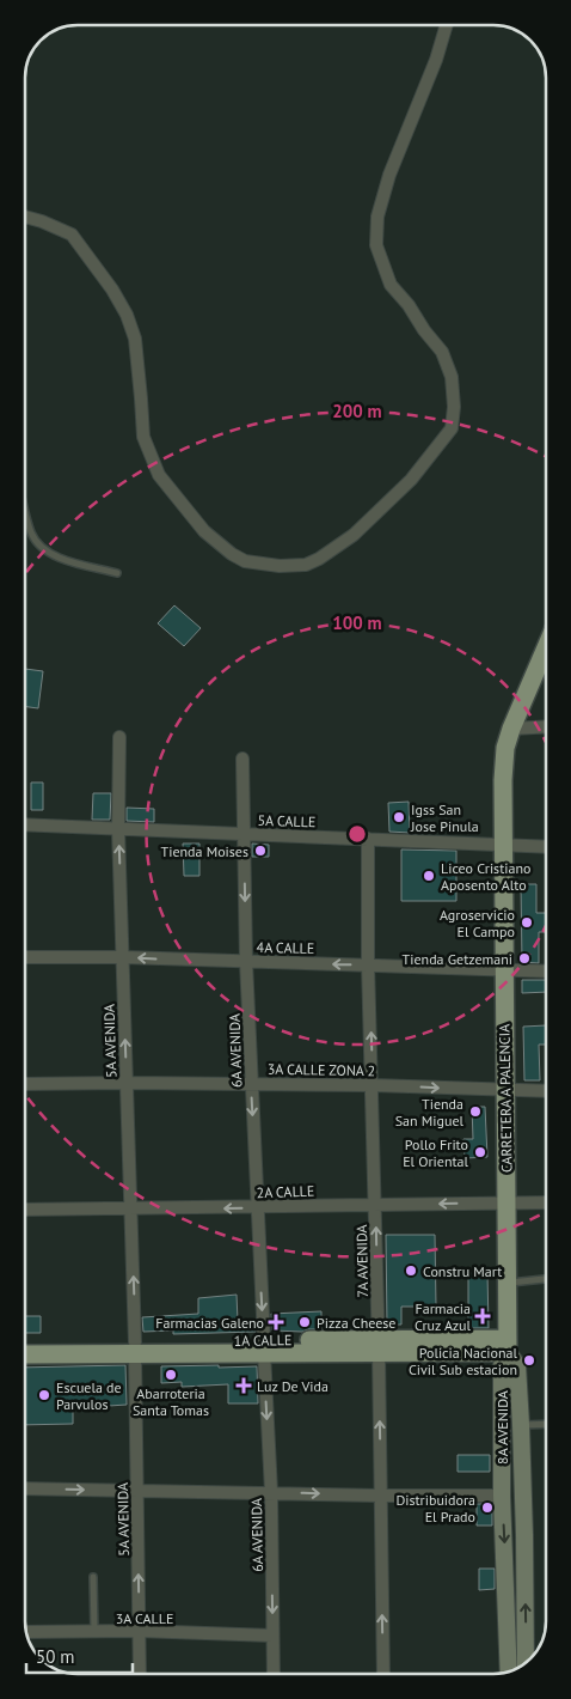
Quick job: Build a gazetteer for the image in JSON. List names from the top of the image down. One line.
{"streets":{"main road":["CARRETERA A PALENCIA","1A CALLE","8A AVENIDA"],"street":["5A CALLE","4A CALLE","5A AVENIDA","6A AVENIDA","3A CALLE ZONA 2","2A CALLE","7A AVENIDA","3A CALLE"]},"crossings":[["5A CALLE","5A AVENIDA"],["5A CALLE","6A AVENIDA"],["5A CALLE","CARRETERA A PALENCIA"],["5A CALLE","7A AVENIDA"],["4A CALLE","5A AVENIDA"],["4A CALLE","6A AVENIDA"],["4A CALLE","CARRETERA A PALENCIA"],["4A CALLE","7A AVENIDA"],["5A AVENIDA","3A CALLE ZONA 2"],["5A AVENIDA","2A CALLE"],["5A AVENIDA","1A CALLE"],["5A AVENIDA","3A CALLE"],["6A AVENIDA","3A CALLE ZONA 2"],["6A AVENIDA","2A CALLE"],["6A AVENIDA","1A CALLE"],["6A AVENIDA","3A CALLE"],["3A CALLE ZONA 2","CARRETERA A PALENCIA"],["3A CALLE ZONA 2","7A AVENIDA"],["CARRETERA A PALENCIA","2A CALLE"],["CARRETERA A PALENCIA","1A CALLE"],["CARRETERA A PALENCIA","8A AVENIDA"],["2A CALLE","7A AVENIDA"],["7A AVENIDA","1A CALLE"],["1A CALLE","8A AVENIDA"]],"one_way":["4A CALLE","5A AVENIDA","6A AVENIDA","2A CALLE","7A AVENIDA"],"places":{"other":["Igss San Jose Pinula","Tienda Moises","Liceo Cristiano Aposento Alto","Agroservicio El Campo","Tienda Getzemani","Tienda San Miguel","Pollo Frito El Oriental","Constru Mart","Pizza Cheese","Policia Nacional Civil Sub estacion","Abarroteria Santa Tomas","Escuela de Parvulos","Distribuidora El Prado"],"health":["Farmacia Cruz Azul","Farmacias Galeno","Luz De Vida"]},"scale_bar":"50 m","rings":["200 m","100 m"]}
